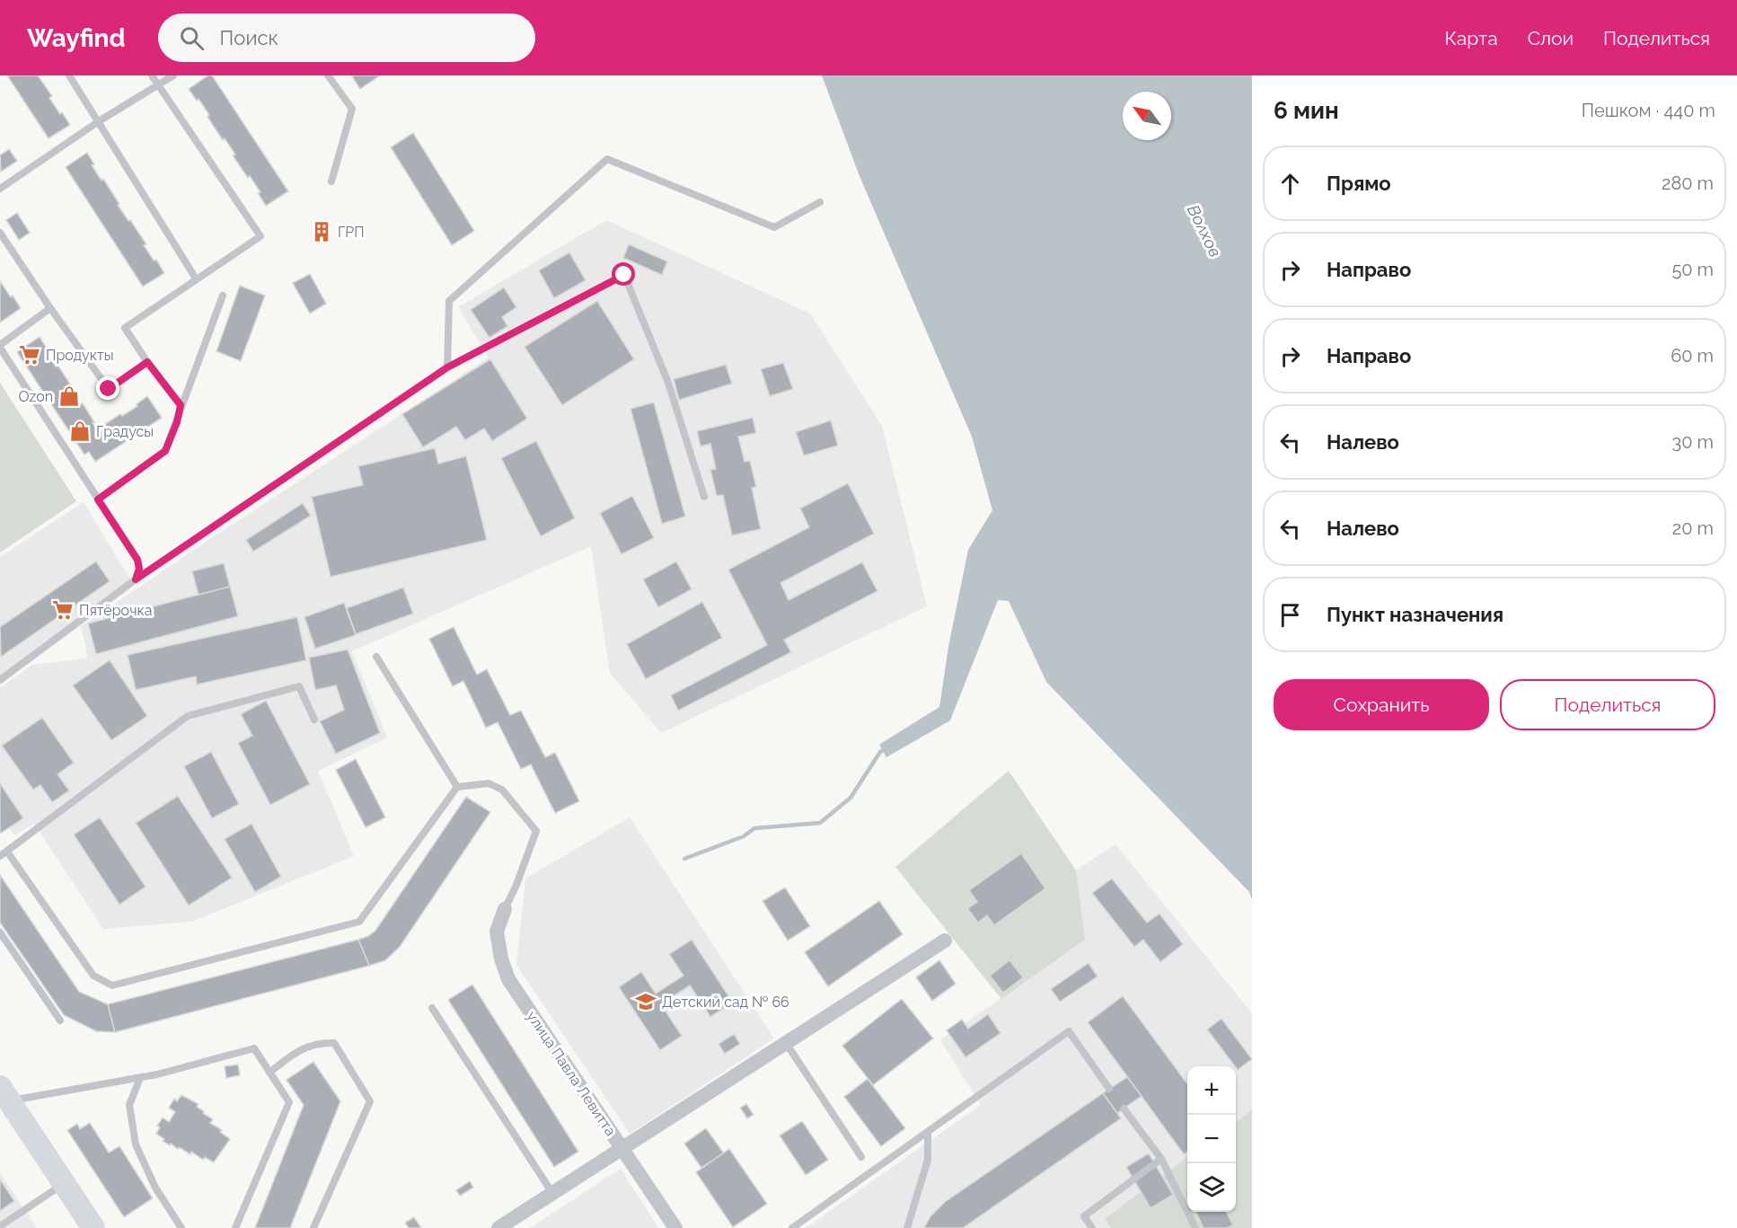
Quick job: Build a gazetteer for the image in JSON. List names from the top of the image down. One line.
{"streets":{"street":["улица Павла Левитта"]},"water":["Волхов"],"places":{"building":["ГРП"],"supermarket":["Продукты","Пятёрочка"],"shop":["Ozon","Градусы"],"school or university":["Детский сад № 66"]},"north":"top left","page":{"header":"Wayfind","search":"Поиск","nav":["Карта","Слои","Поделиться"],"heading":["6 мин","Пешком · 440 m"],"list":[["Прямо","280 m"],["Направо","50 m"],["Направо","60 m"],["Налево","30 m"],["Налево","20 m"],"Пункт назначения"],"buttons":["Сохранить","Поделиться"],"map_buttons":["+","−"]}}
